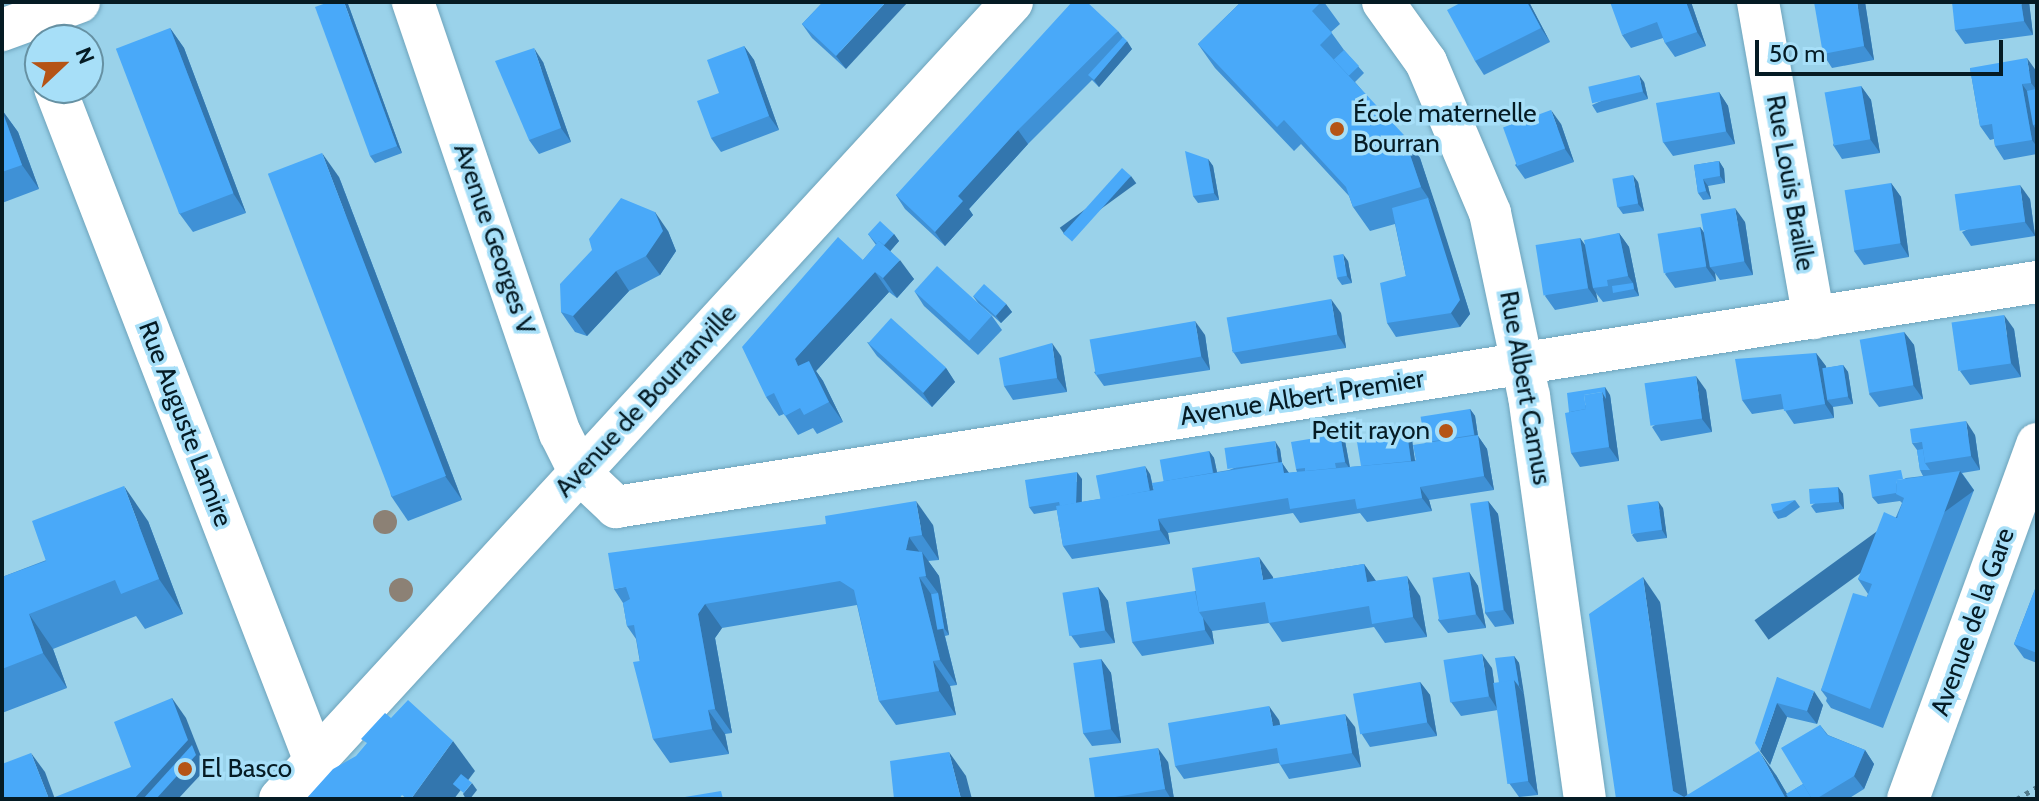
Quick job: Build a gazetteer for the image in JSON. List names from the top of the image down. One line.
{"streets":{"street":["Rue Louis Braille","Avenue Georges V","Rue Albert Camus","Avenue Albert Premier","Avenue de Bourranville","Rue Auguste Lamire","Avenue de la Gare"]},"crossings":[["Rue Louis Braille","Avenue Albert Premier"],["Avenue Georges V","Avenue Albert Premier"],["Avenue Georges V","Avenue de Bourranville"],["Rue Albert Camus","Avenue Albert Premier"],["Avenue Albert Premier","Avenue de Bourranville"],["Avenue de Bourranville","Rue Auguste Lamire"]],"places":["École maternelle Bourran","Petit rayon","El Basco"],"scale_bar":"50 m","north":"right"}
